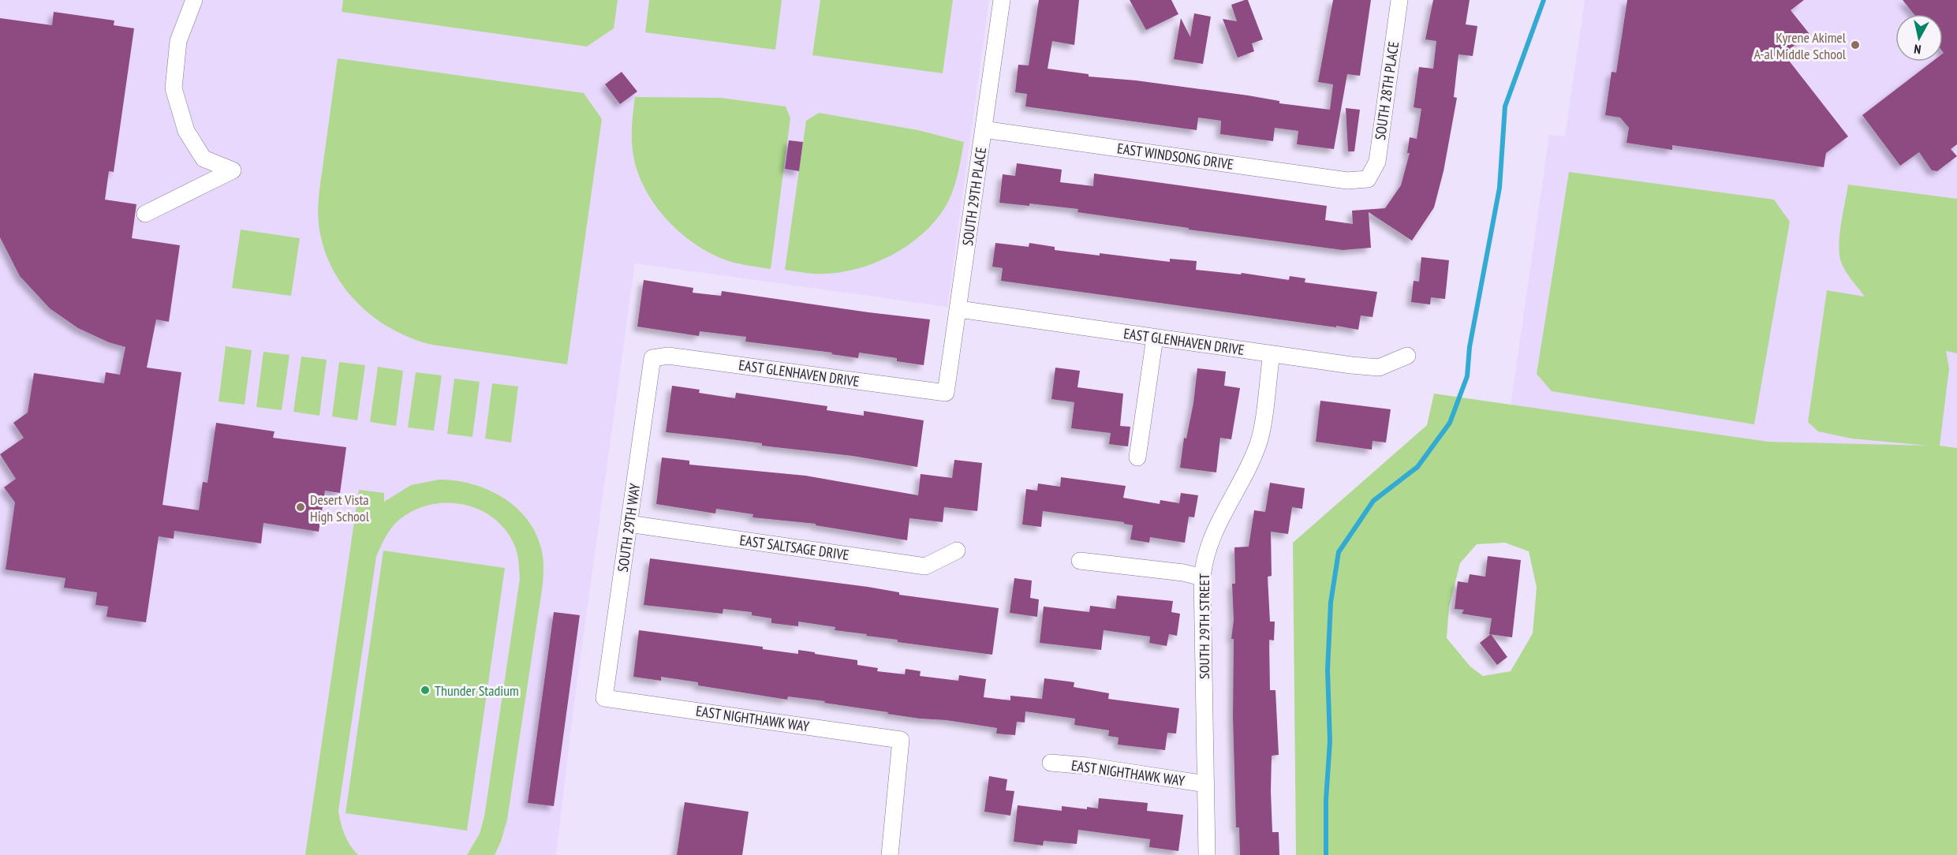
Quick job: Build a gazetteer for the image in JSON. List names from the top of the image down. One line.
{"streets":{"street":["SOUTH 28TH PLACE","EAST WINDSONG DRIVE","SOUTH 29TH PLACE","EAST GLENHAVEN DRIVE","SOUTH 29TH WAY","EAST SALTSAGE DRIVE","SOUTH 29TH STREET","EAST NIGHTHAWK WAY"]},"crossings":[["SOUTH 28TH PLACE","EAST WINDSONG DRIVE"],["EAST WINDSONG DRIVE","SOUTH 29TH PLACE"],["SOUTH 29TH PLACE","EAST GLENHAVEN DRIVE"],["EAST GLENHAVEN DRIVE","SOUTH 29TH WAY"],["EAST GLENHAVEN DRIVE","SOUTH 29TH STREET"],["SOUTH 29TH WAY","EAST SALTSAGE DRIVE"],["SOUTH 29TH WAY","EAST NIGHTHAWK WAY"],["SOUTH 29TH STREET","EAST NIGHTHAWK WAY"]],"places":["Kyrene Akimel A-al Middle School","Desert Vista High School","Thunder Stadium"],"north":"bottom"}
